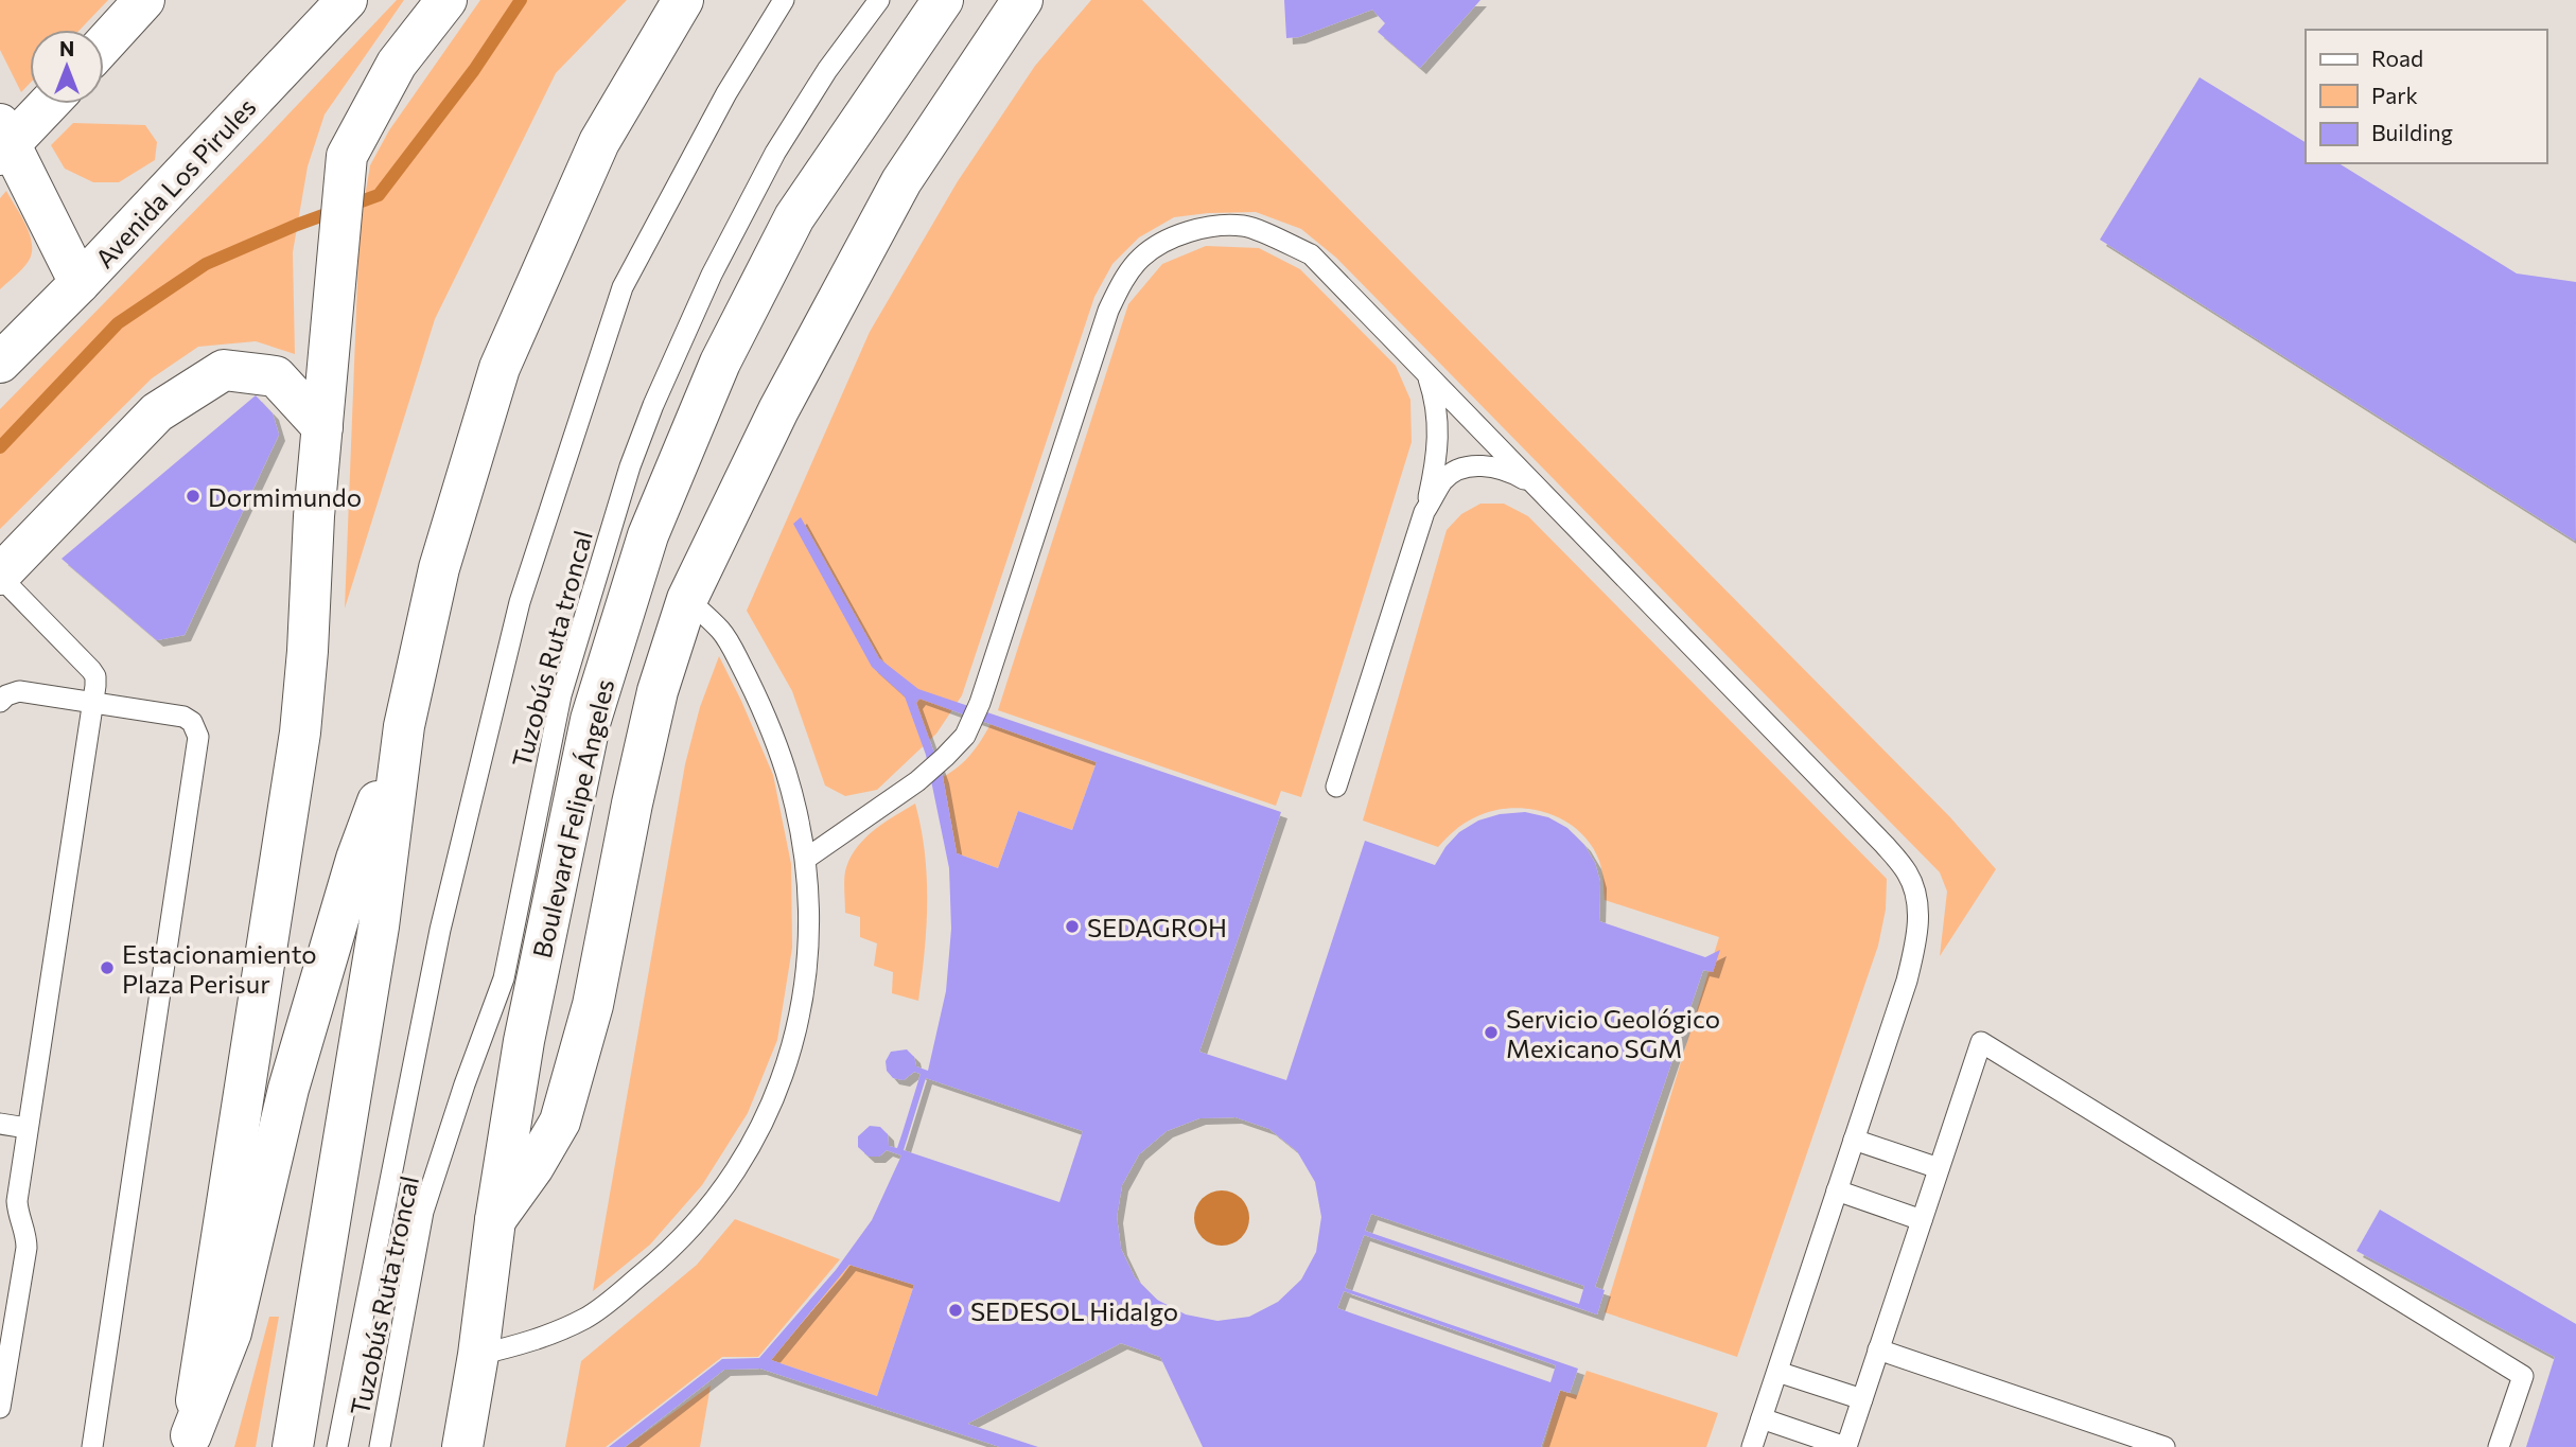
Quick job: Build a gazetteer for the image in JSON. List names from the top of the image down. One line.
{"streets":{"main road":["Avenida Los Pirules","Boulevard Felipe Ángeles"],"lane":["Tuzobús Ruta troncal"]},"places":["Dormimundo","SEDAGROH","Estacionamiento Plaza Perisur","Servicio Geológico Mexicano SGM","SEDESOL Hidalgo"],"legend":["Road","Park","Building"],"north":"top"}
